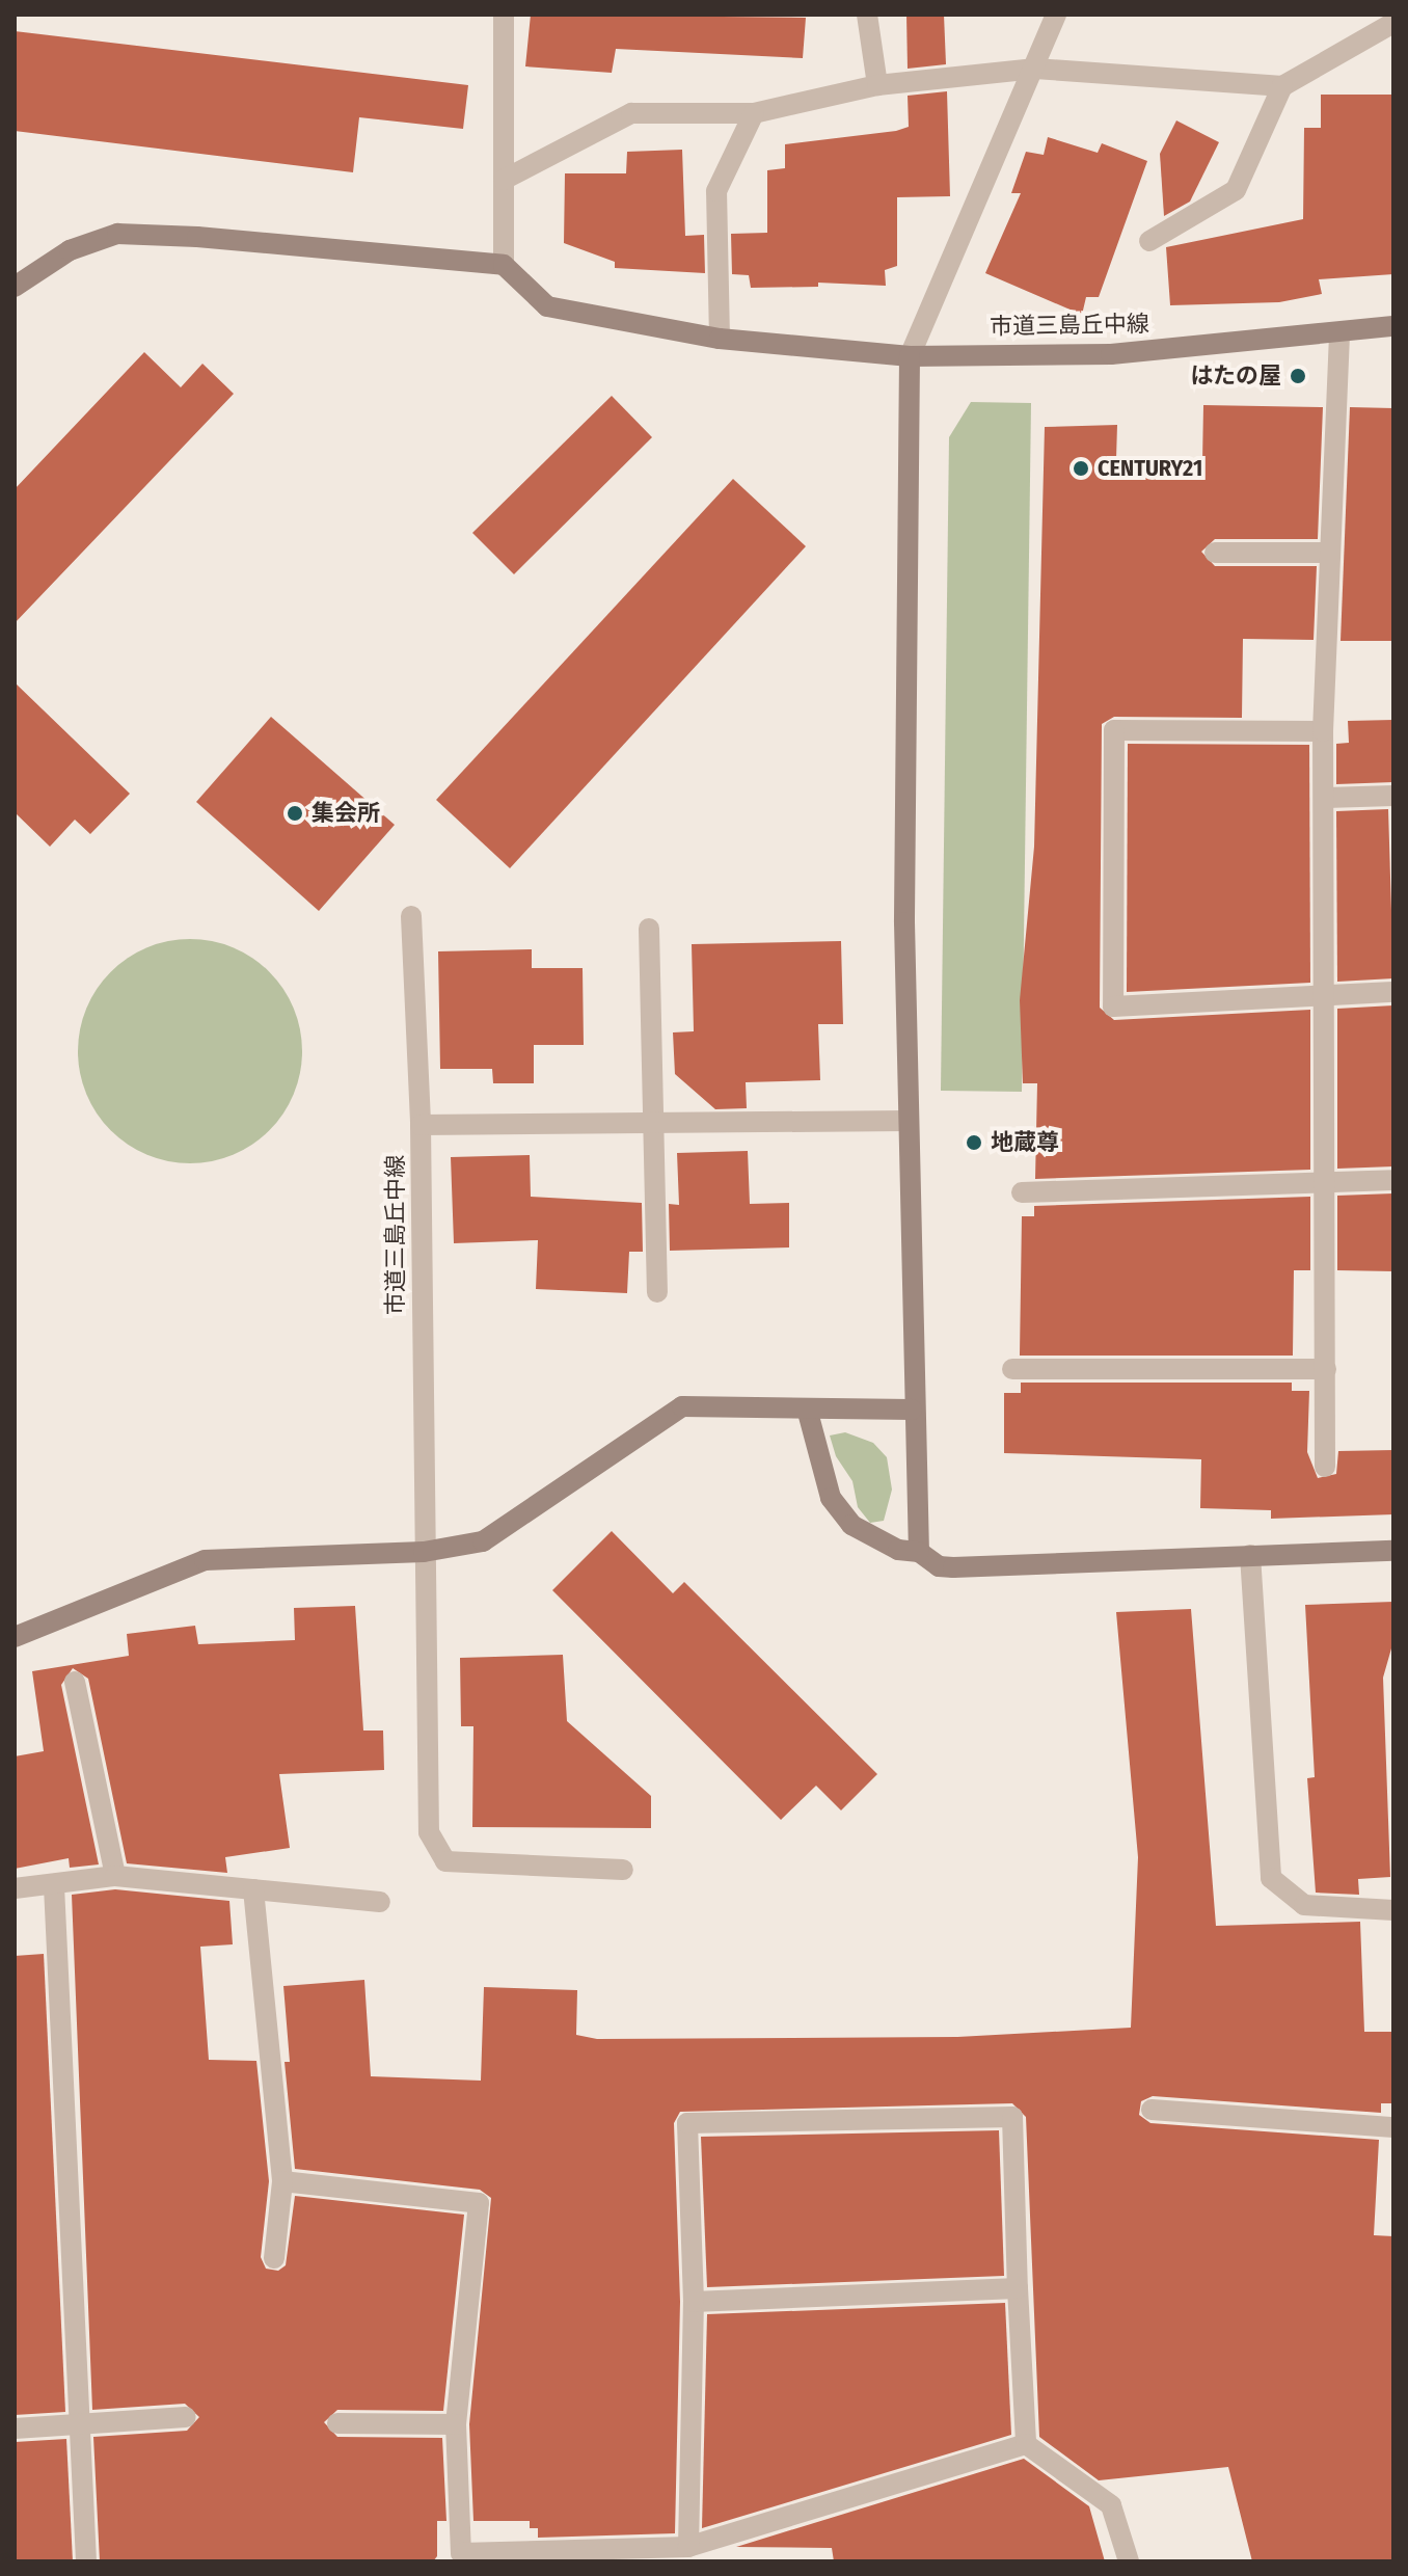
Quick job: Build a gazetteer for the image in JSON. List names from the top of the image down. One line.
{"streets":{"street":["市道三島丘中線"]},"places":["はたの屋","CENTURY21","集会所","地蔵尊"]}
